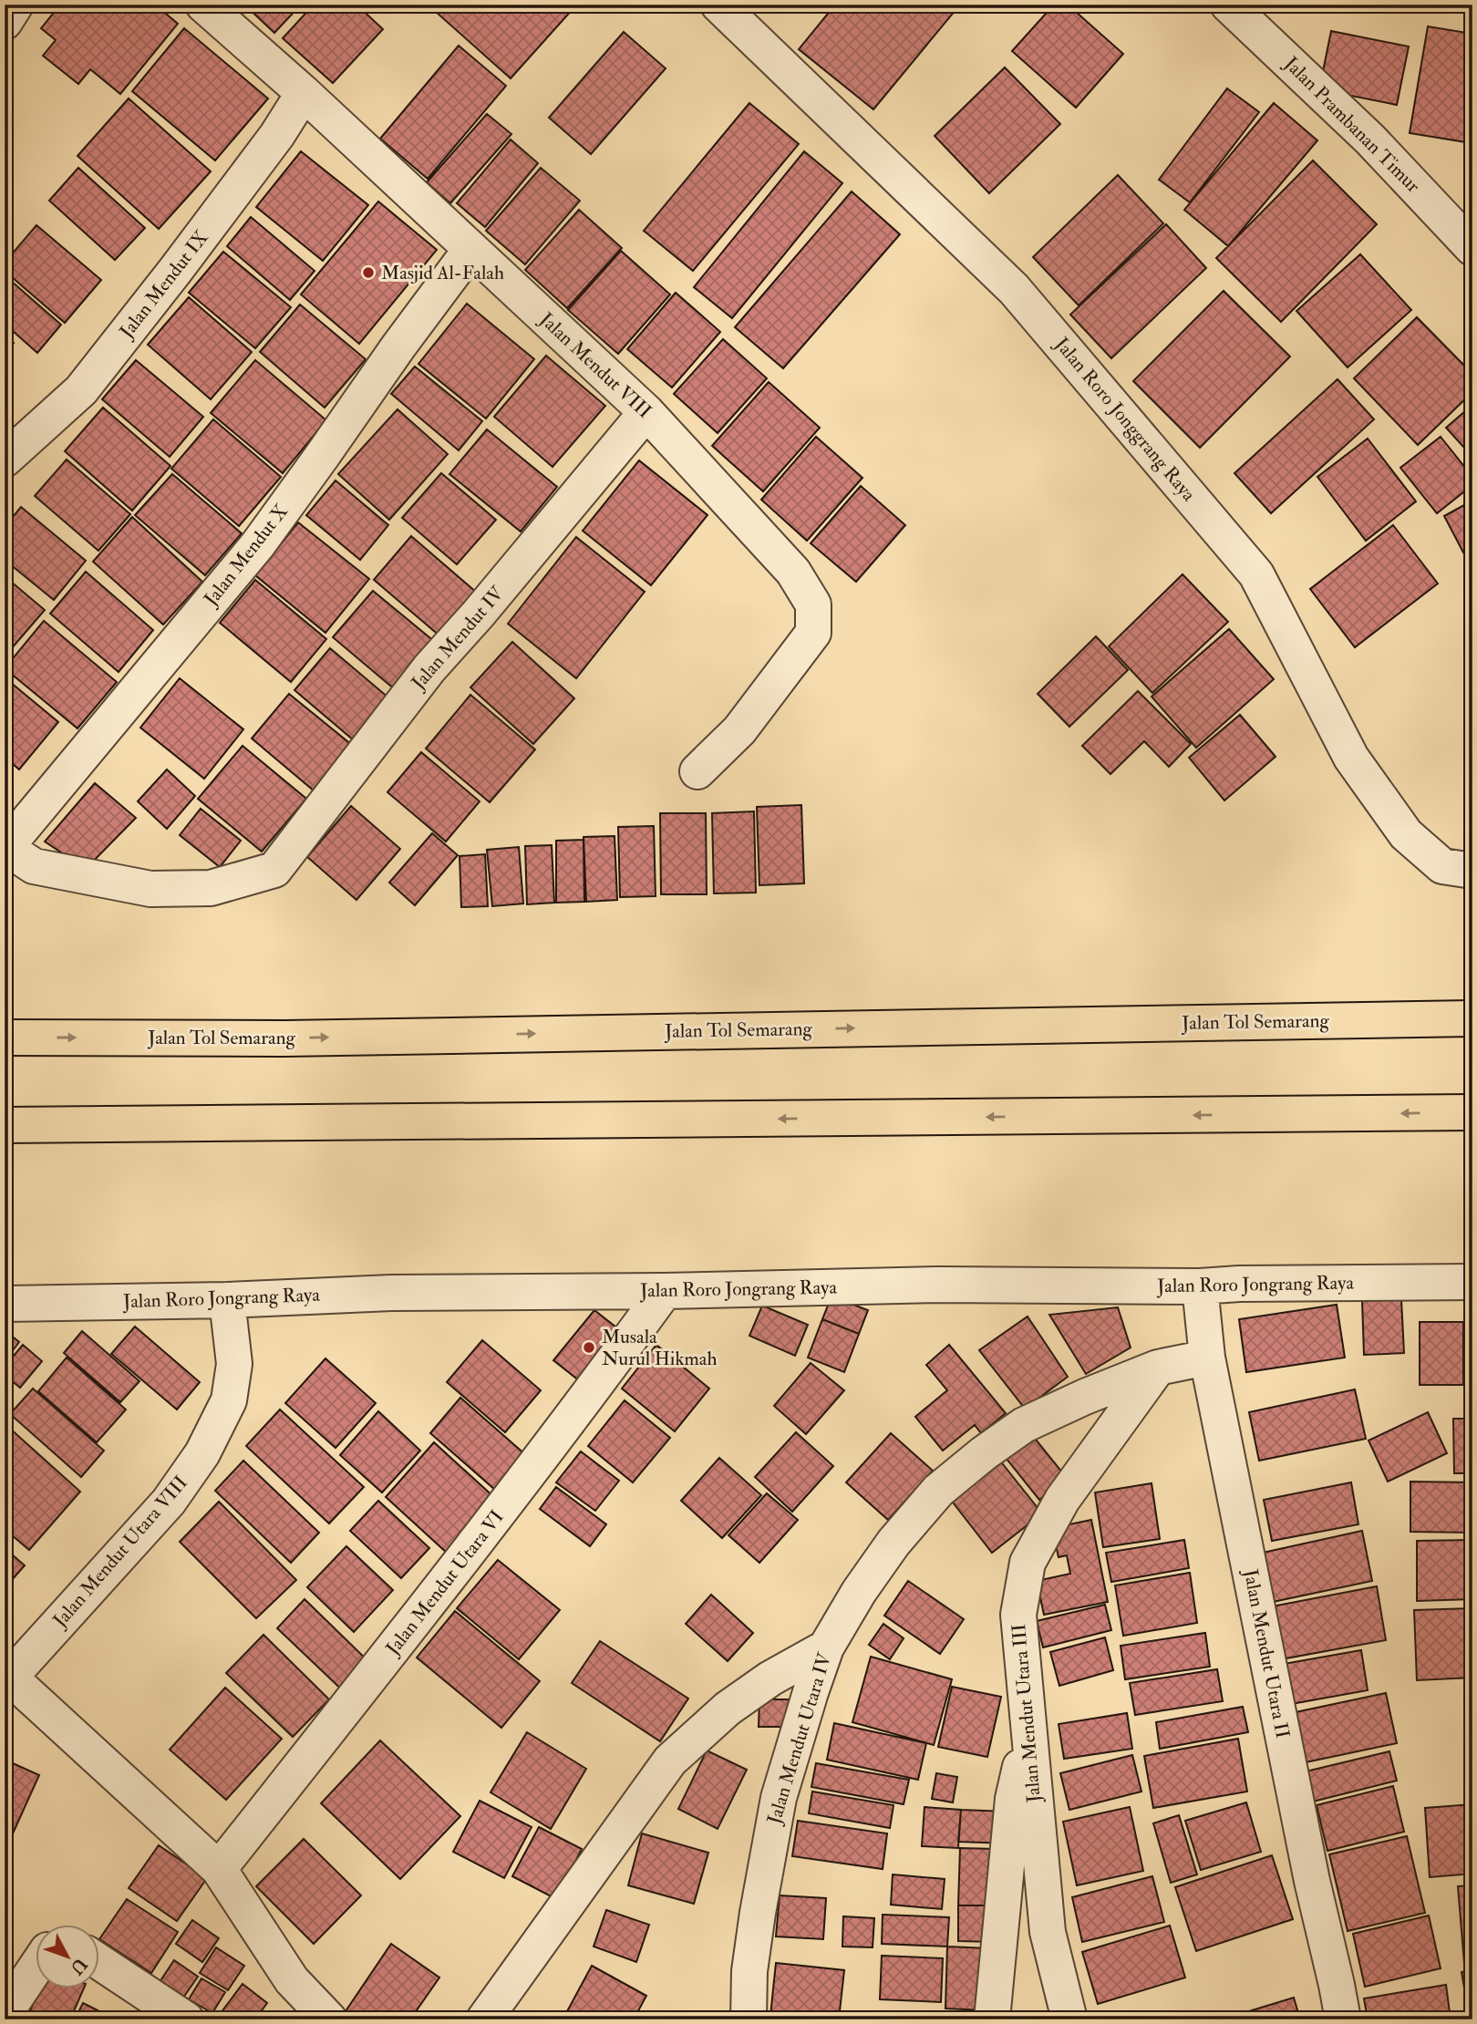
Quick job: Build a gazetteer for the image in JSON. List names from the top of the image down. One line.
{"streets":{"highway":["Jalan Tol Semarang"],"street":["Jalan Prambanan Timur","Jalan Mendut IX","Jalan Mendut VIII","Jalan Roro Jonggrang Raya","Jalan Mendut X","Jalan Mendut IV","Jalan Roro Jongrang Raya","Jalan Mendut Utara VIII","Jalan Mendut Utara VI","Jalan Mendut Utara II","Jalan Mendut Utara III","Jalan Mendut Utara IV"]},"crossings":[["Jalan Mendut IX","Jalan Mendut VIII"],["Jalan Mendut VIII","Jalan Mendut X"],["Jalan Mendut VIII","Jalan Mendut IV"],["Jalan Mendut X","Jalan Mendut IV"],["Jalan Roro Jongrang Raya","Jalan Mendut Utara VIII"],["Jalan Roro Jongrang Raya","Jalan Mendut Utara VI"],["Jalan Roro Jongrang Raya","Jalan Mendut Utara II"],["Jalan Mendut Utara II","Jalan Mendut Utara IV"],["Jalan Mendut Utara III","Jalan Mendut Utara IV"]],"places":["Masjid Al-Falah","Musala Nurul Hikmah"],"north":"bottom right"}
